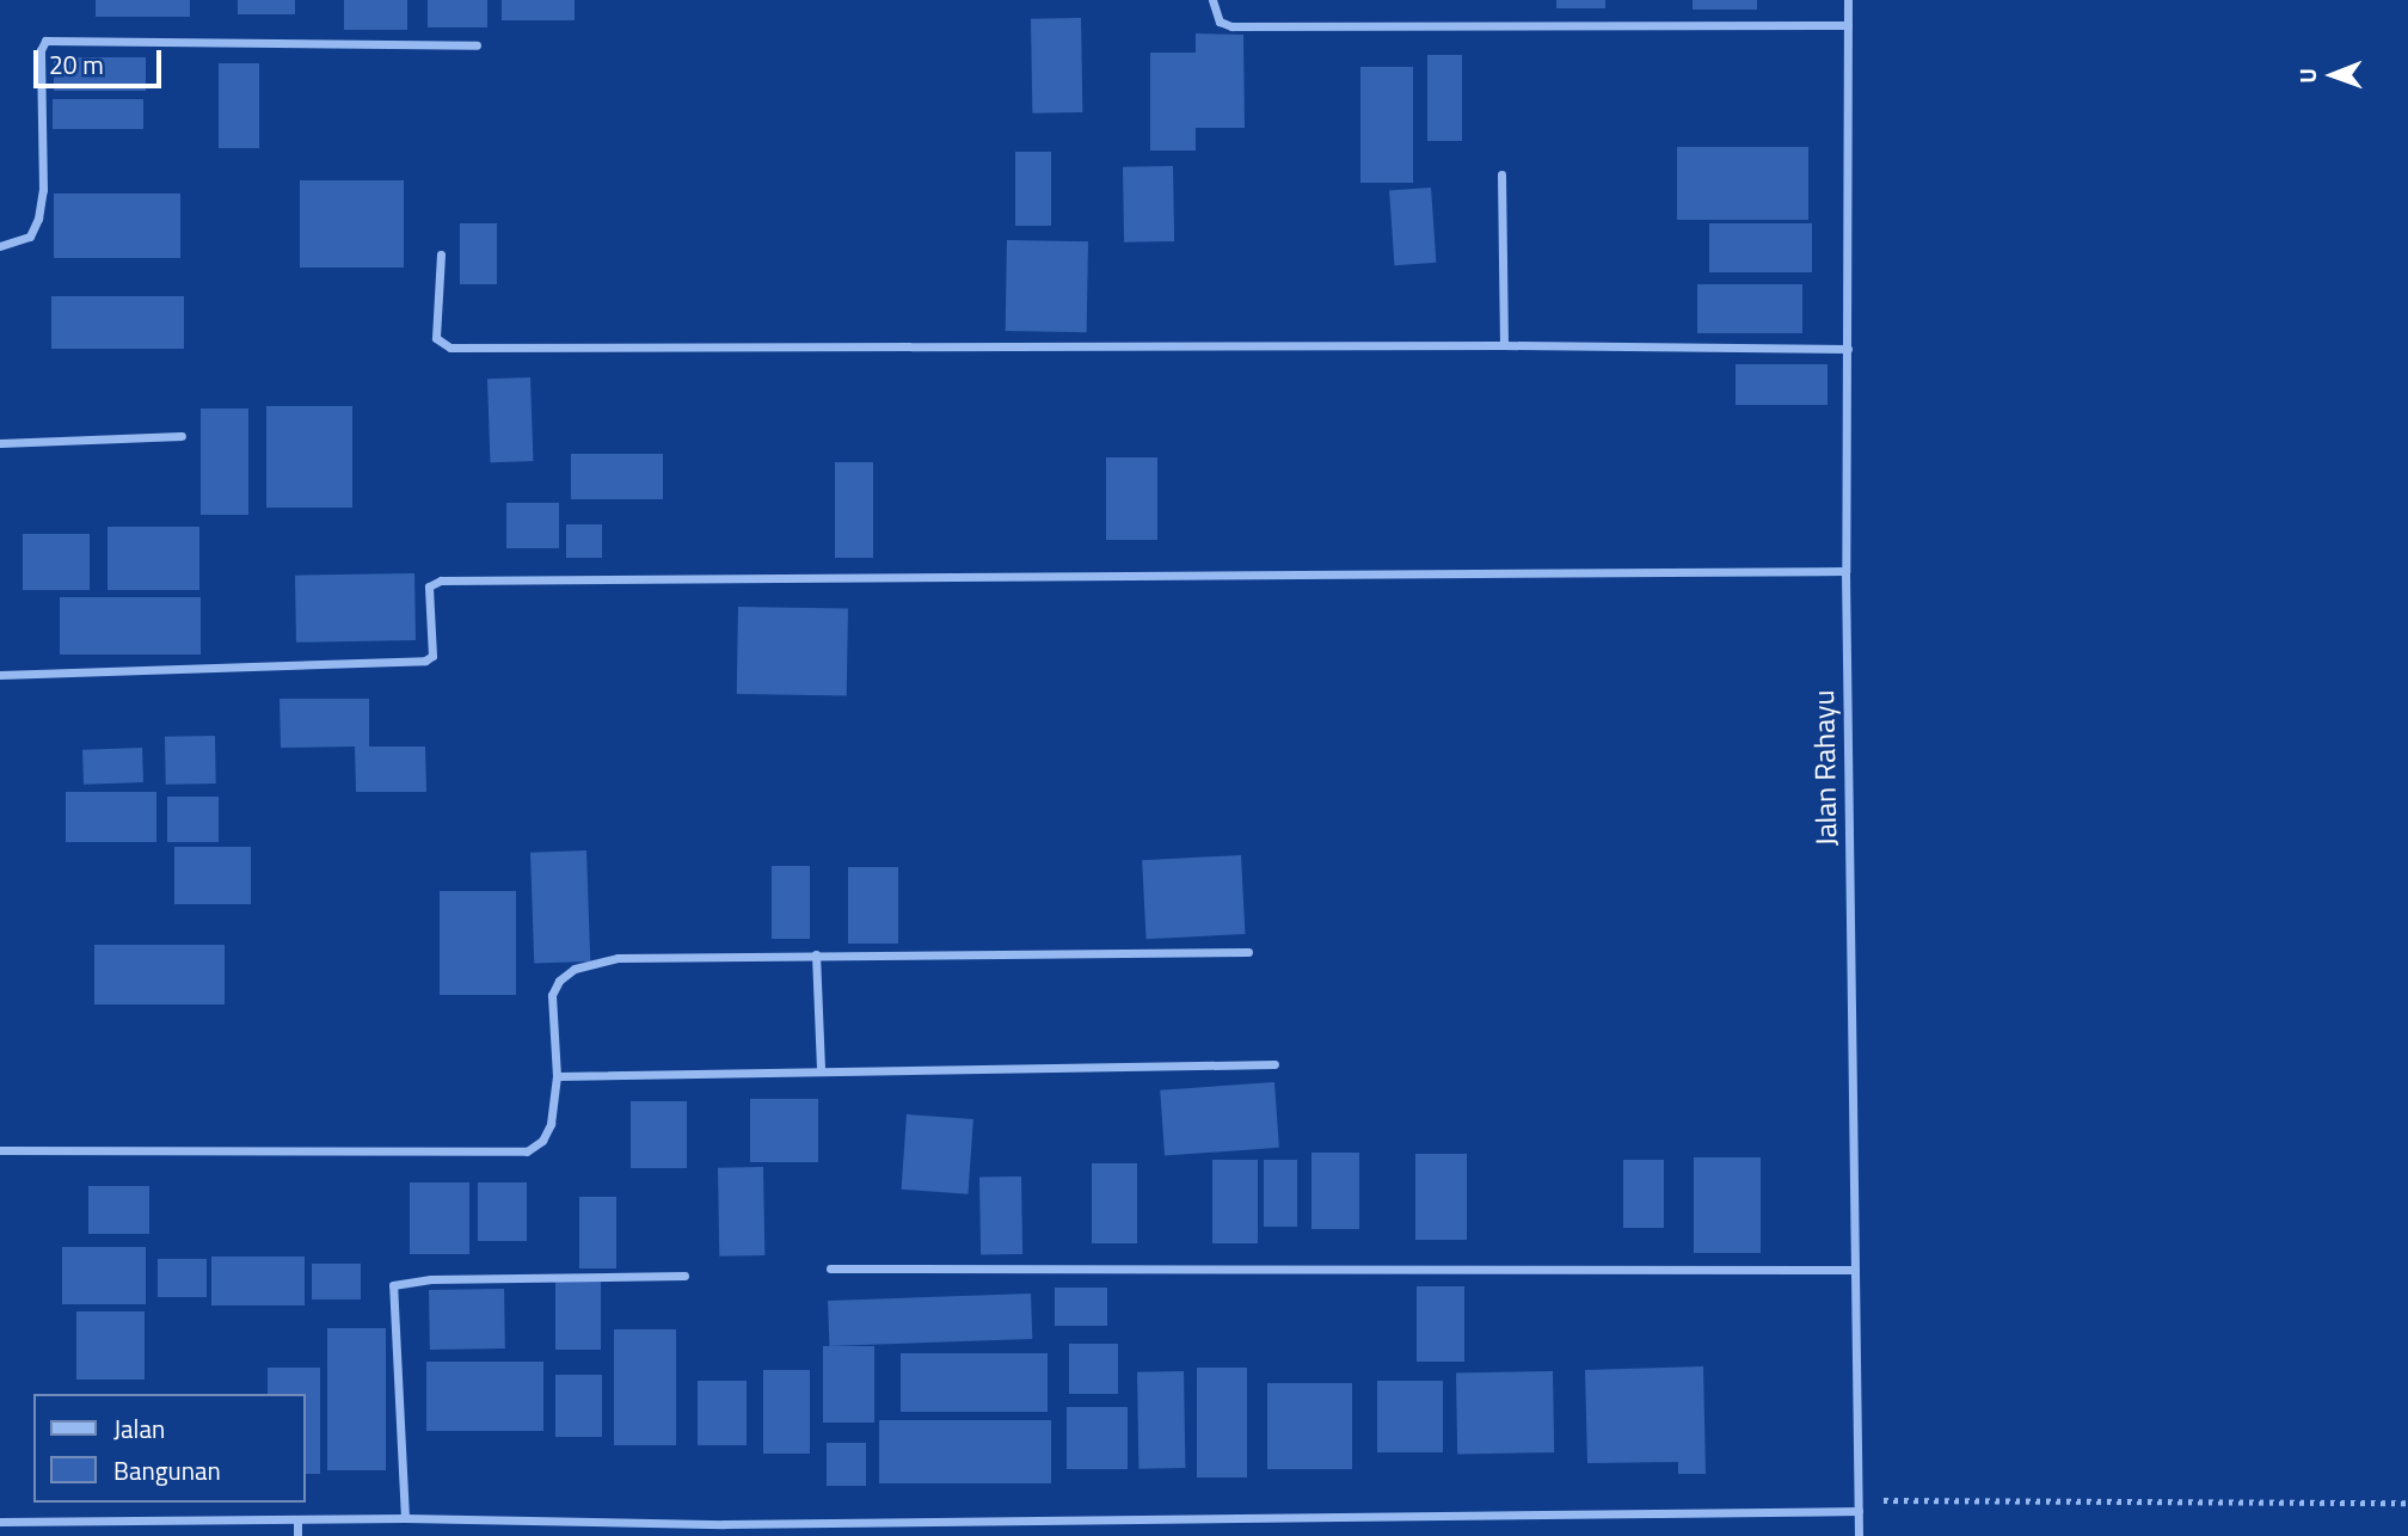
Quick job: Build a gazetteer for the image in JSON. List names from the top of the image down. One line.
{"streets":{"street":["Jalan Rahayu"]},"legend":["Jalan","Bangunan"],"scale_bar":"20 m","north":"left"}
